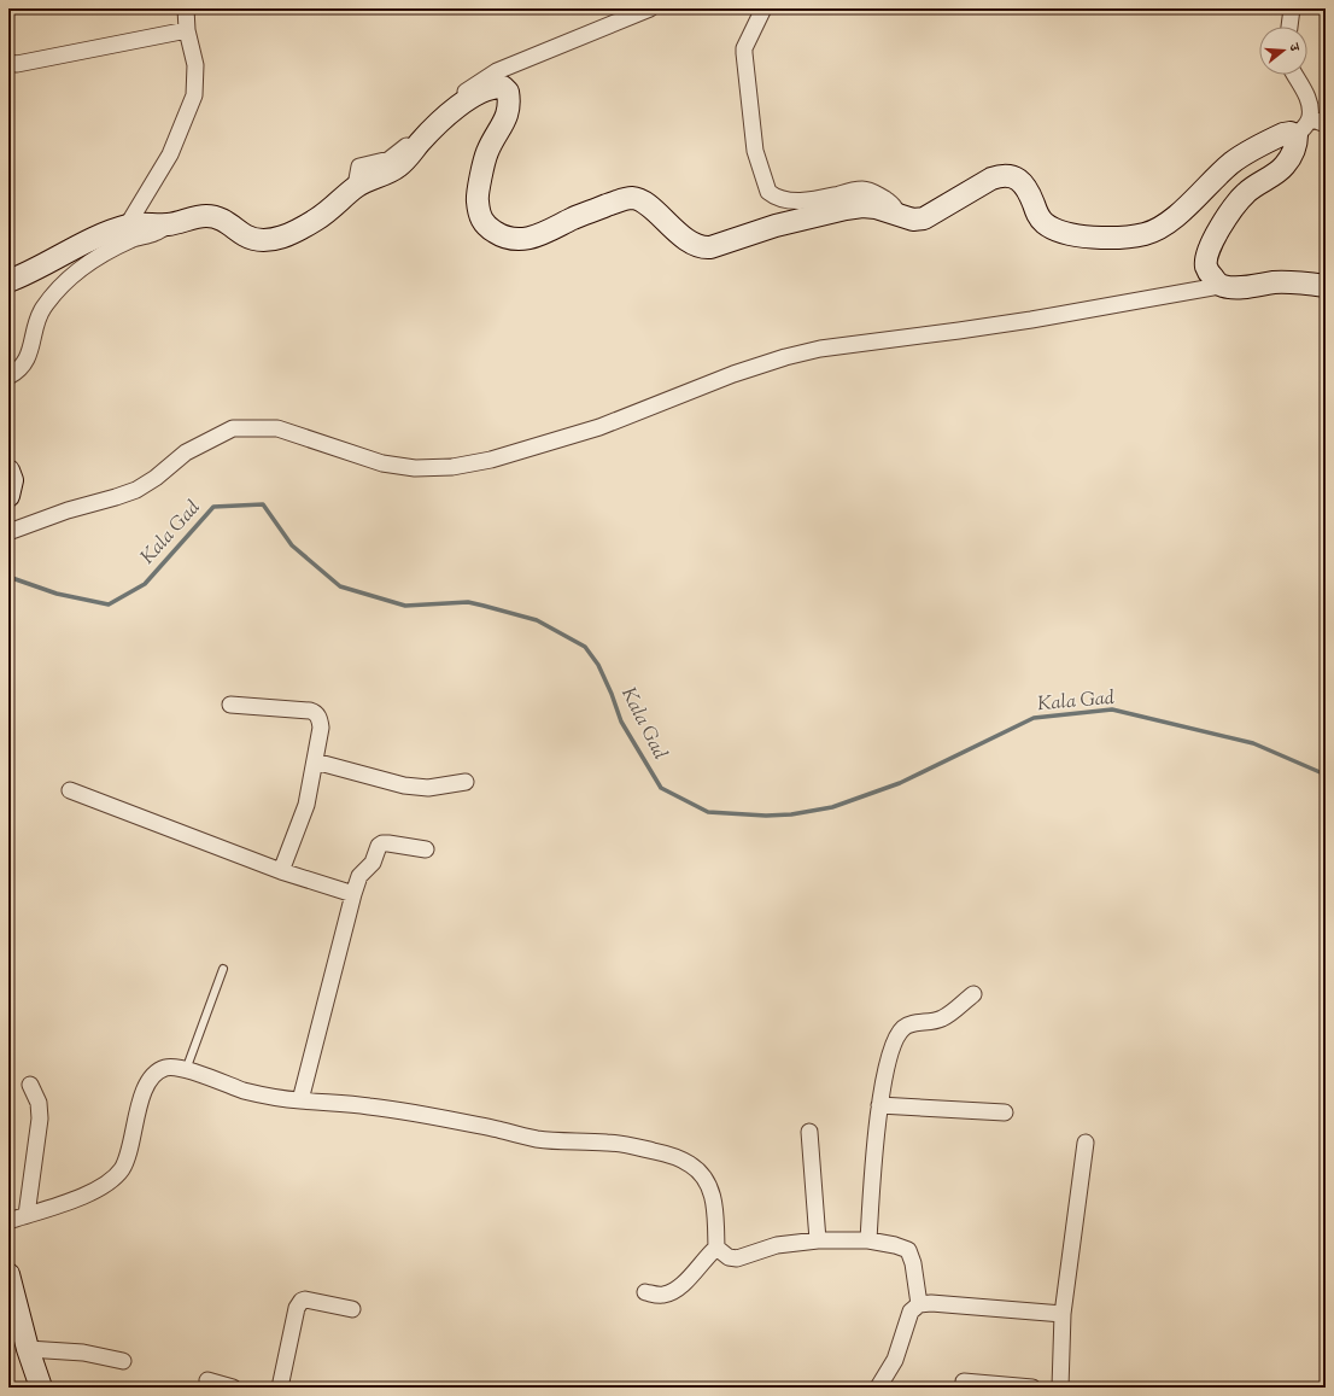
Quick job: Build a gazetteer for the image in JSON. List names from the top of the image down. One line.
{"water":["Kala Gad"],"north":"right"}
